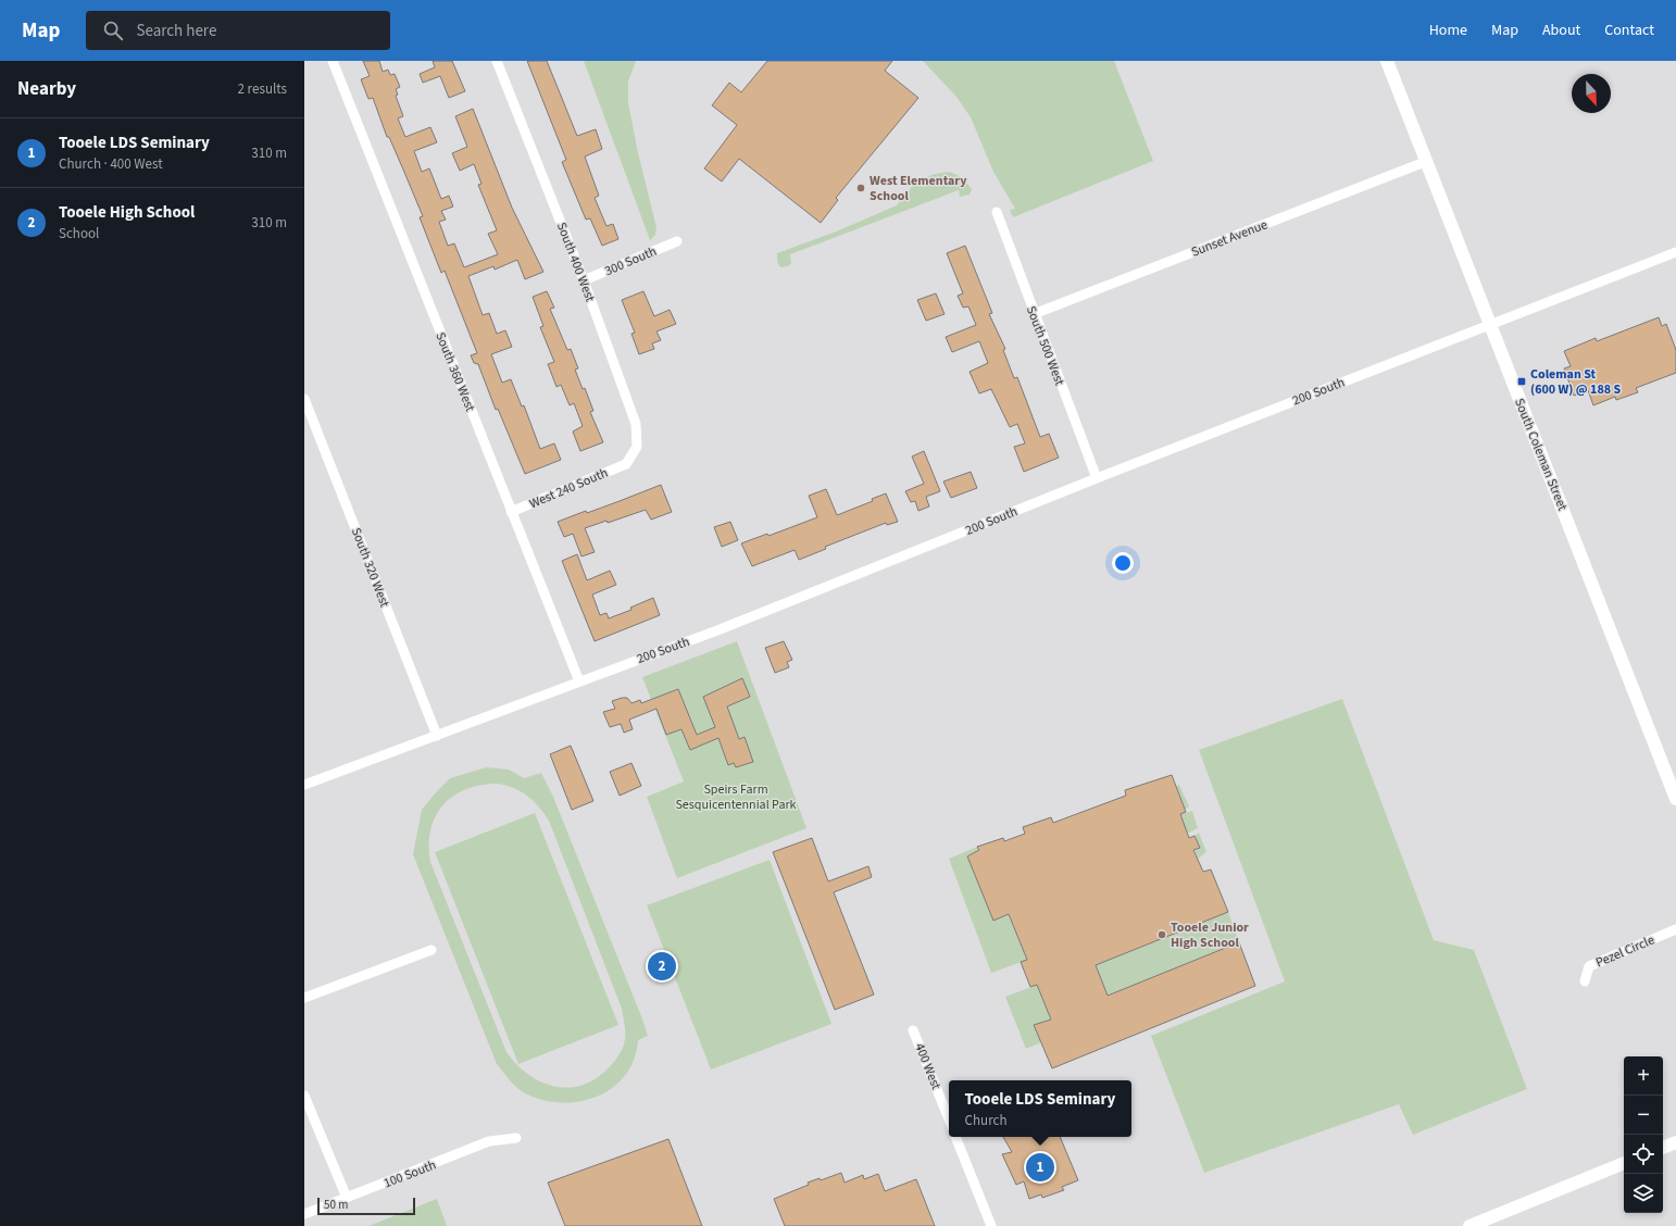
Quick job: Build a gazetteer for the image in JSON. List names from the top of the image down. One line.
{"streets":{"street":["Sunset Avenue","300 South","South 400 West","South 500 West","South 360 West","200 South","South Coleman Street","West 240 South","South 320 West","Pezel Circle","400 West","100 South"]},"crossings":[["Sunset Avenue","South 500 West"],["Sunset Avenue","South Coleman Street"],["300 South","South 400 West"],["South 400 West","West 240 South"],["South 500 West","200 South"],["South 360 West","200 South"],["South 360 West","West 240 South"],["200 South","South Coleman Street"],["200 South","South 320 West"]],"parks":["Speirs Farm Sesquicentennial Park"],"places":{"other":["West Elementary School","Tooele Junior High School"],"transit":["Coleman St (600 W) @ 188 S"]},"scale_bar":"50 m","north":"bottom","page":{"header":"Map","search":"Search here","nav":["Home","Map","About","Contact"],"heading":["Nearby","2 results"],"list":[{"mark":"1","name":"Tooele LDS Seminary","note":"Church · 400 West","value":"310 m"},{"mark":"2","name":"Tooele High School","note":"School","value":"310 m"}],"pins":["2","1"],"map_buttons":["+","−"],"popup":["Tooele LDS Seminary","Church"],"scale":"50 m"}}
